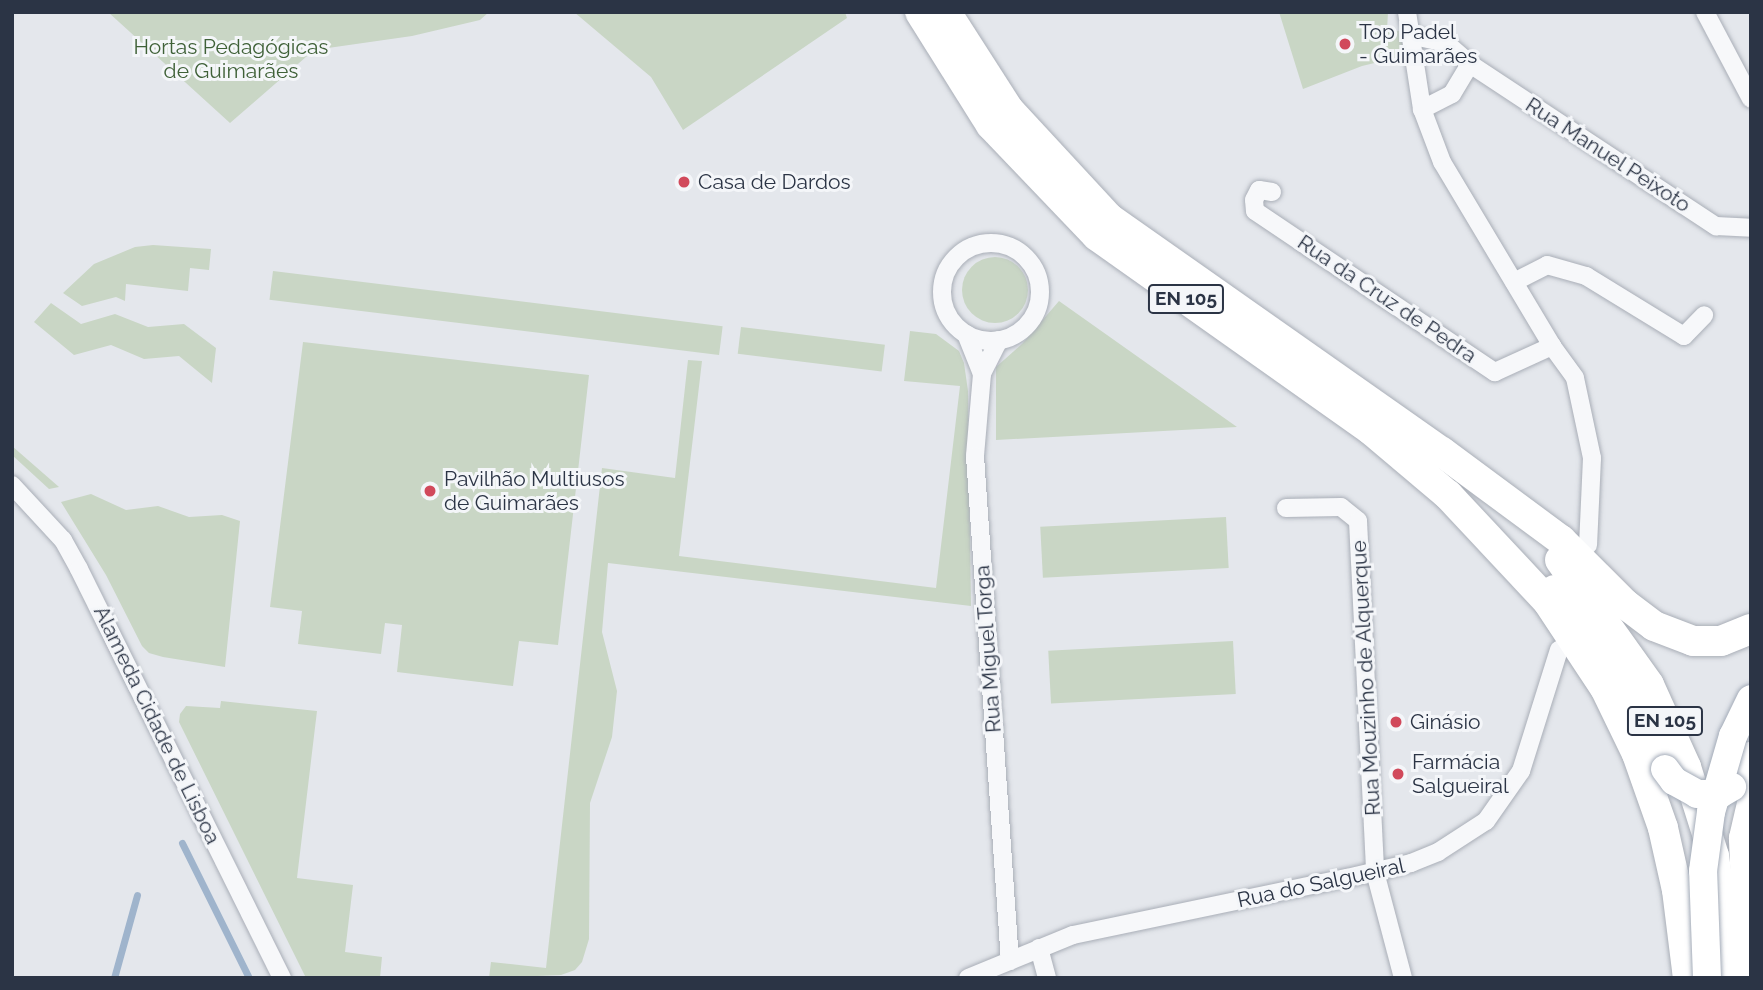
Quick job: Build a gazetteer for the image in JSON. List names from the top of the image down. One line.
{"streets":{"highway":["EN 105"],"street":["Rua Manuel Peixoto","Rua da Cruz de Pedra","Rua Miguel Torga","Rua Mouzinho de Alquerque","Alameda Cidade de Lisboa","Rua do Salgueiral"]},"crossings":[["Rua Miguel Torga","Rua do Salgueiral"],["Rua Mouzinho de Alquerque","Rua do Salgueiral"]],"parks":["Hortas Pedagógicas de Guimarães"],"places":["Top Padel - Guimarães","Casa de Dardos","Pavilhão Multiusos de Guimarães","Ginásio","Farmácia Salgueiral"]}
